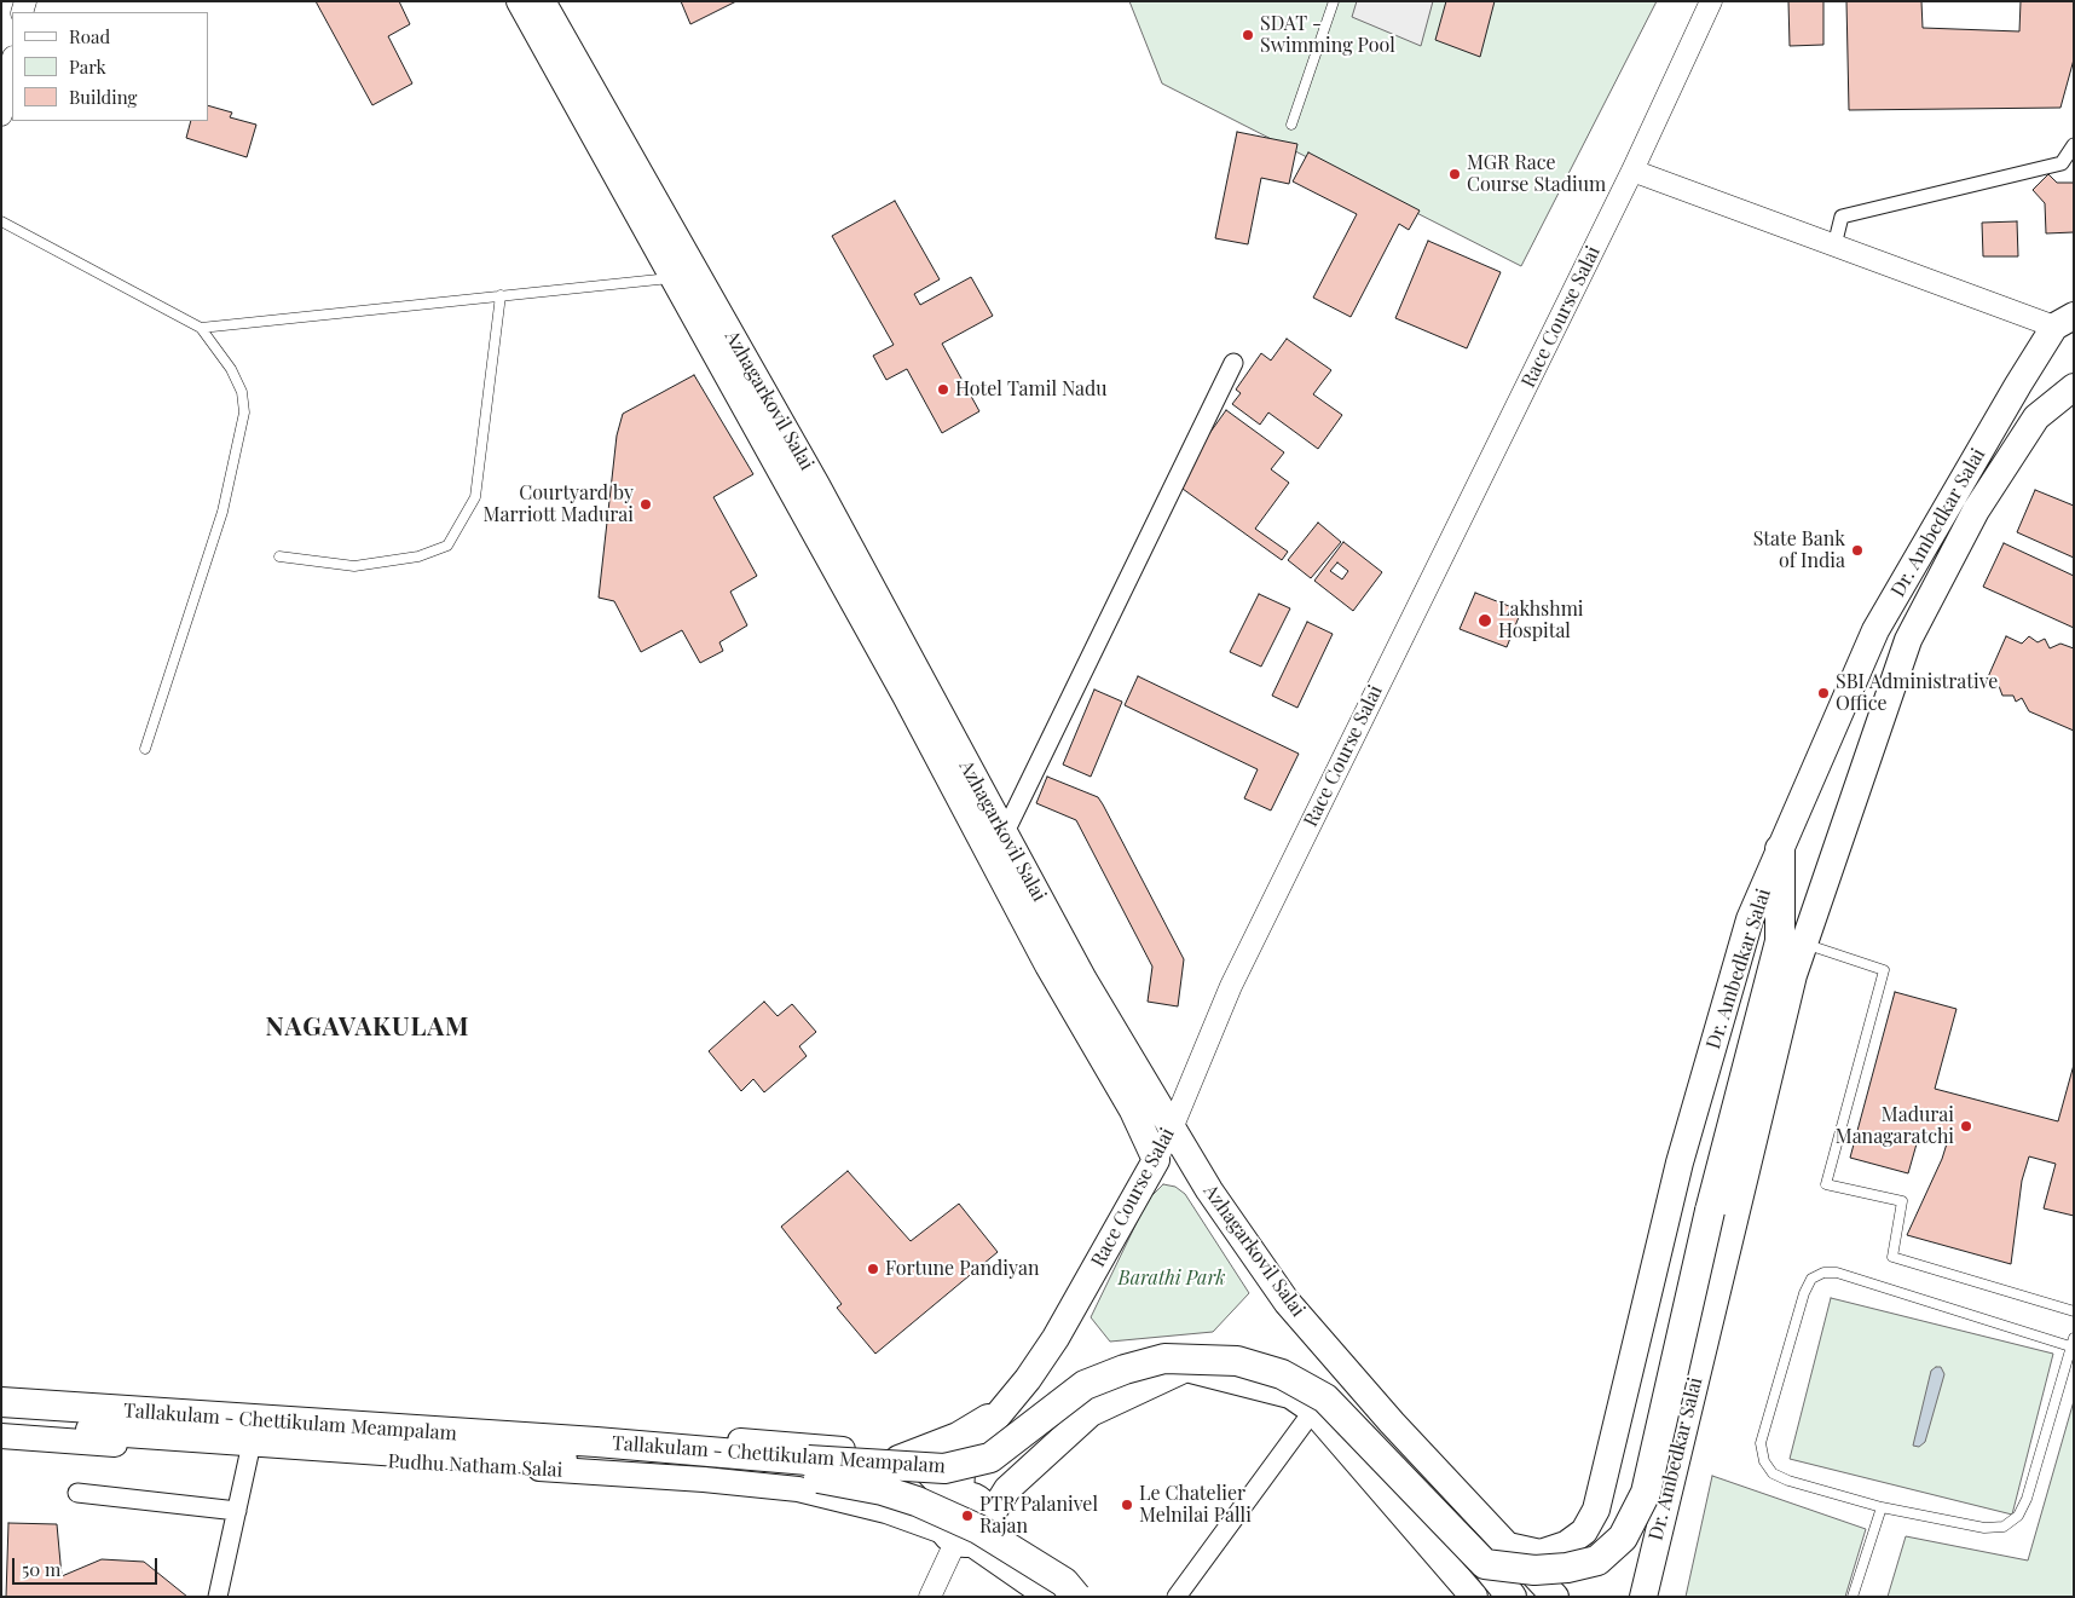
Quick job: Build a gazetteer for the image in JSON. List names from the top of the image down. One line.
{"streets":{"highway":["Tallakulam - Chettikulam Meampalam"],"main road":["Race Course Salai","Azhagarkovil Salai","Dr. Ambedkar Salai","Pudhu Natham Salai"]},"crossings":[["Race Course Salai","Azhagarkovil Salai"],["Race Course Salai","Pudhu Natham Salai"],["Azhagarkovil Salai","Dr. Ambedkar Salai"]],"districts":["NAGAVAKULAM"],"parks":["Barathi Park"],"places":["SDAT - Swimming Pool","MGR Race Course Stadium","Hotel Tamil Nadu","Courtyard by Marriott Madurai","State Bank of India","Lakhshmi Hospital","SBI Administrative Office","Madurai Managaratchi","Fortune Pandiyan","Le Chatelier Melnilai Palli","PTR Palanivel Rajan"],"legend":["Road","Park","Building"],"scale_bar":"50 m"}
